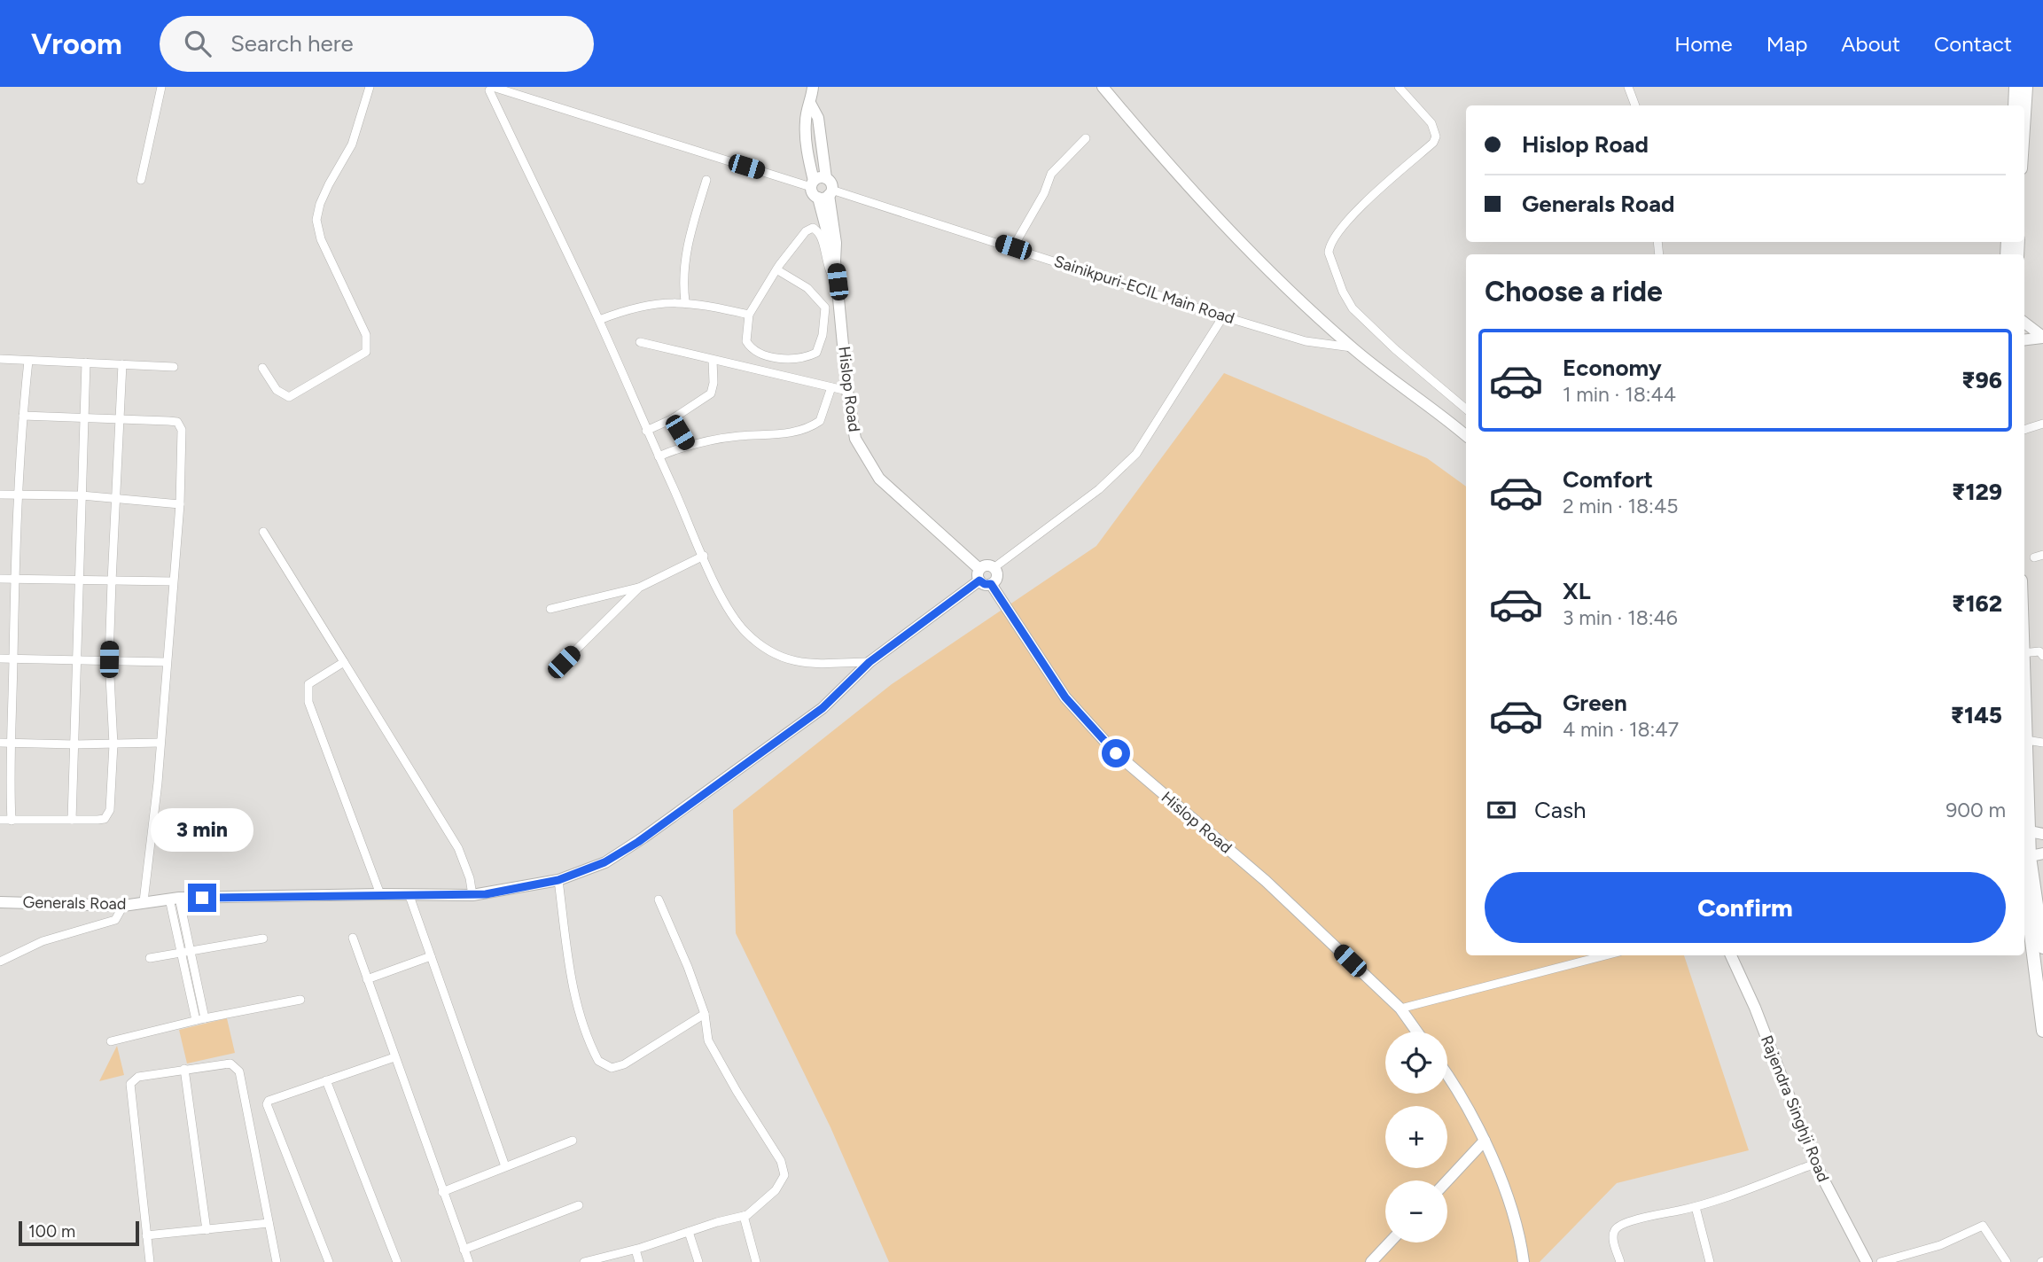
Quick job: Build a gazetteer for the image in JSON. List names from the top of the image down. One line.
{"streets":{"street":["Sainikpuri-ECIL Main Road","Hislop Road","Generals Road","Rajendra Singhji Road"]},"crossings":[["Sainikpuri-ECIL Main Road","Hislop Road"],["Hislop Road","Generals Road"]],"scale_bar":"100 m","page":{"header":"Vroom","search":"Search here","nav":["Home","Map","About","Contact"],"banner":["Hislop Road","Generals Road"],"heading":"Choose a ride","list":[{"name":"Economy","note":"1 min · 18:44","value":"₹96"},{"name":"Comfort","note":"2 min · 18:45","value":"₹129"},{"name":"XL","note":"3 min · 18:46","value":"₹162"},{"name":"Green","note":"4 min · 18:47","value":"₹145"}],"pay":["Cash","900 m"],"bubble":"3 min","buttons":"Confirm","map_buttons":["+","−"],"scale":"100 m"}}
